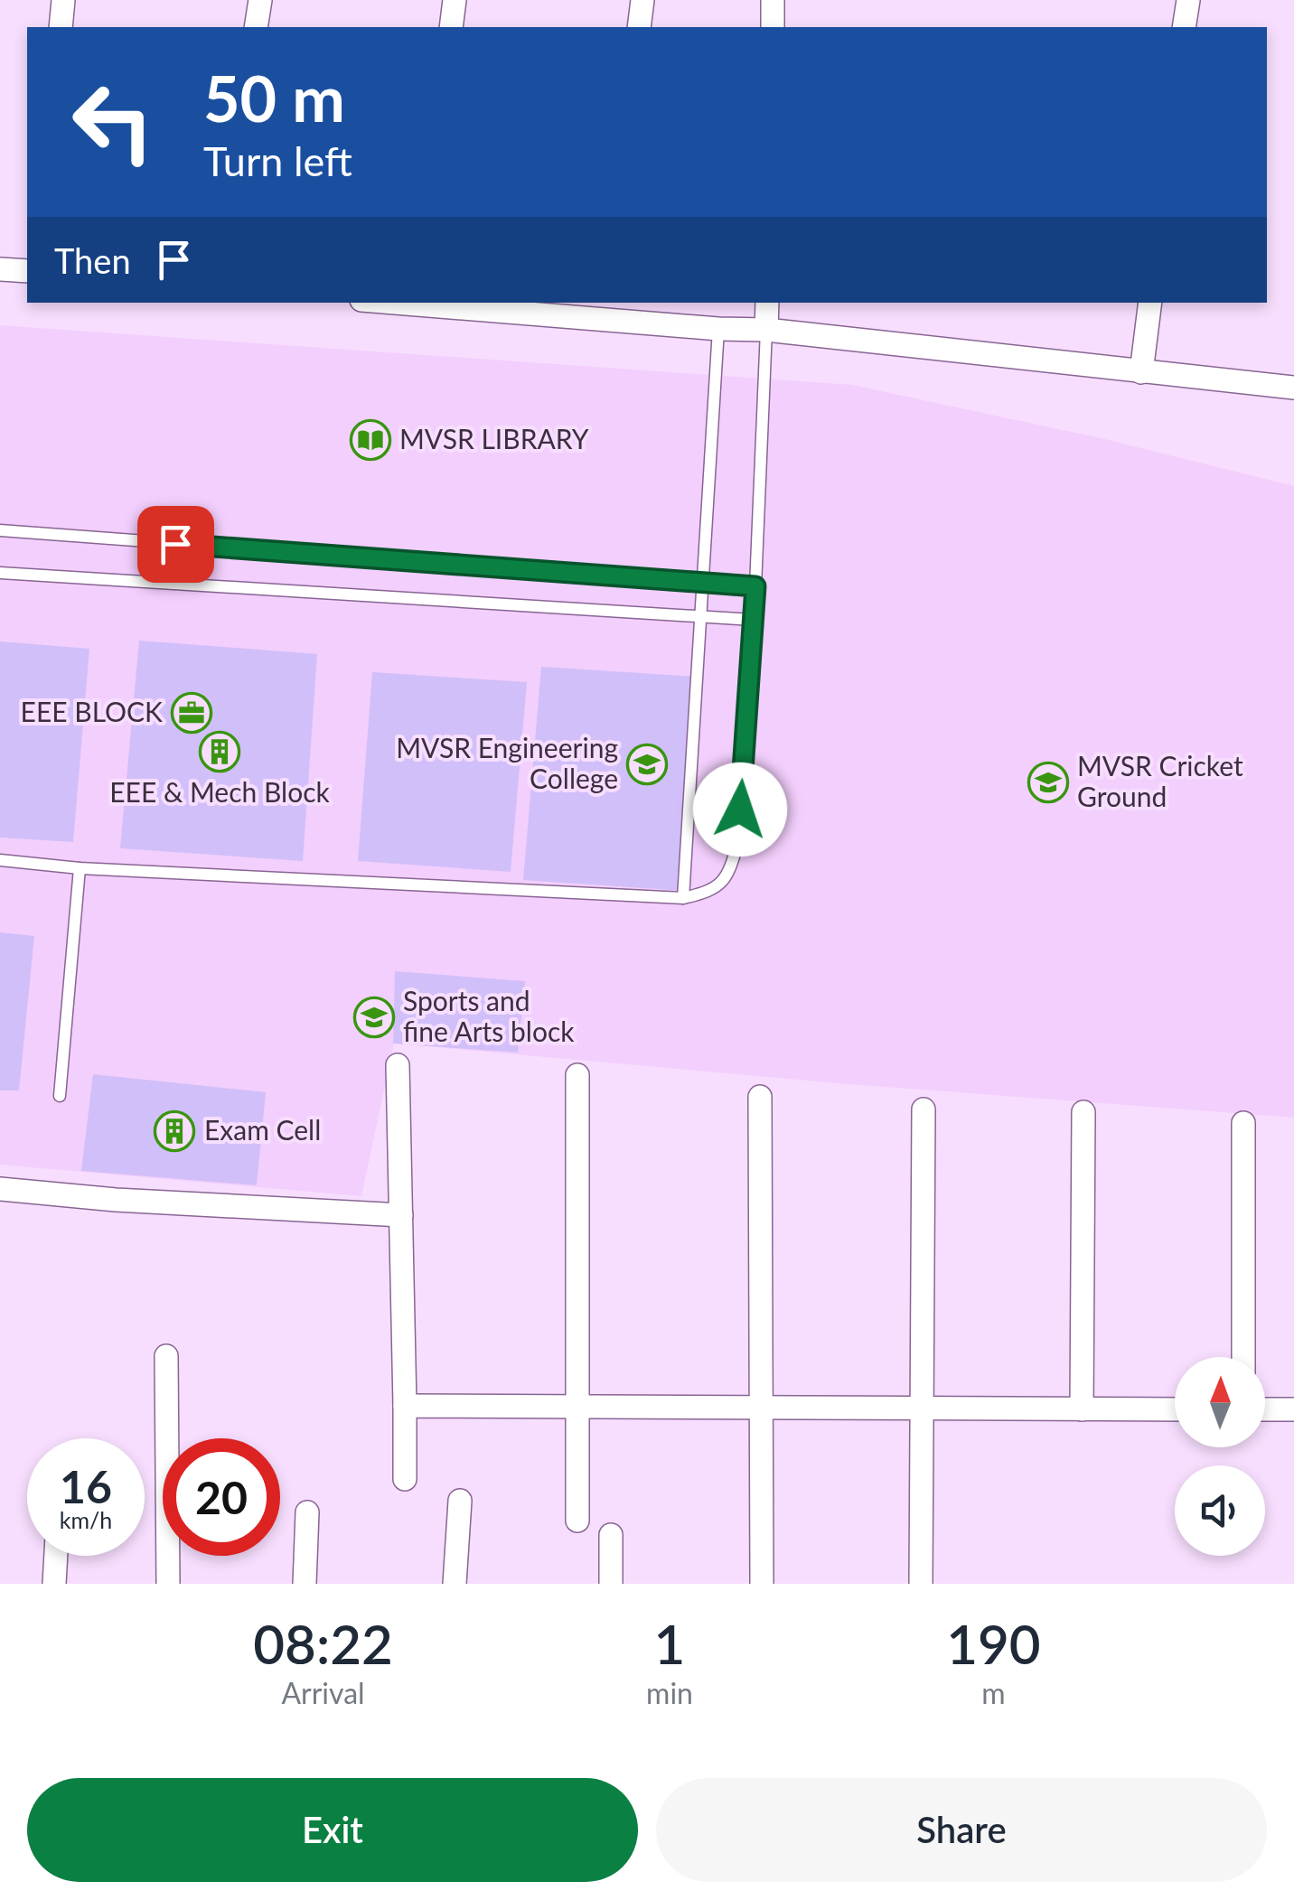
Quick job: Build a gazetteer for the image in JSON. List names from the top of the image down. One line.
{"places":{"library":["MVSR LIBRARY"],"office":["EEE BLOCK"],"building":["EEE & Mech Block","Exam Cell"],"school or university":["MVSR Engineering College","MVSR Cricket Ground","Sports and fine Arts block"]},"north":"top","page":{"turn":["50 m","Turn left"],"then":"Then","speed":"16 km/h","limit":"20","eta":["08:22","Arrival","1","min","190","m"],"buttons":["Exit","Share"]}}
